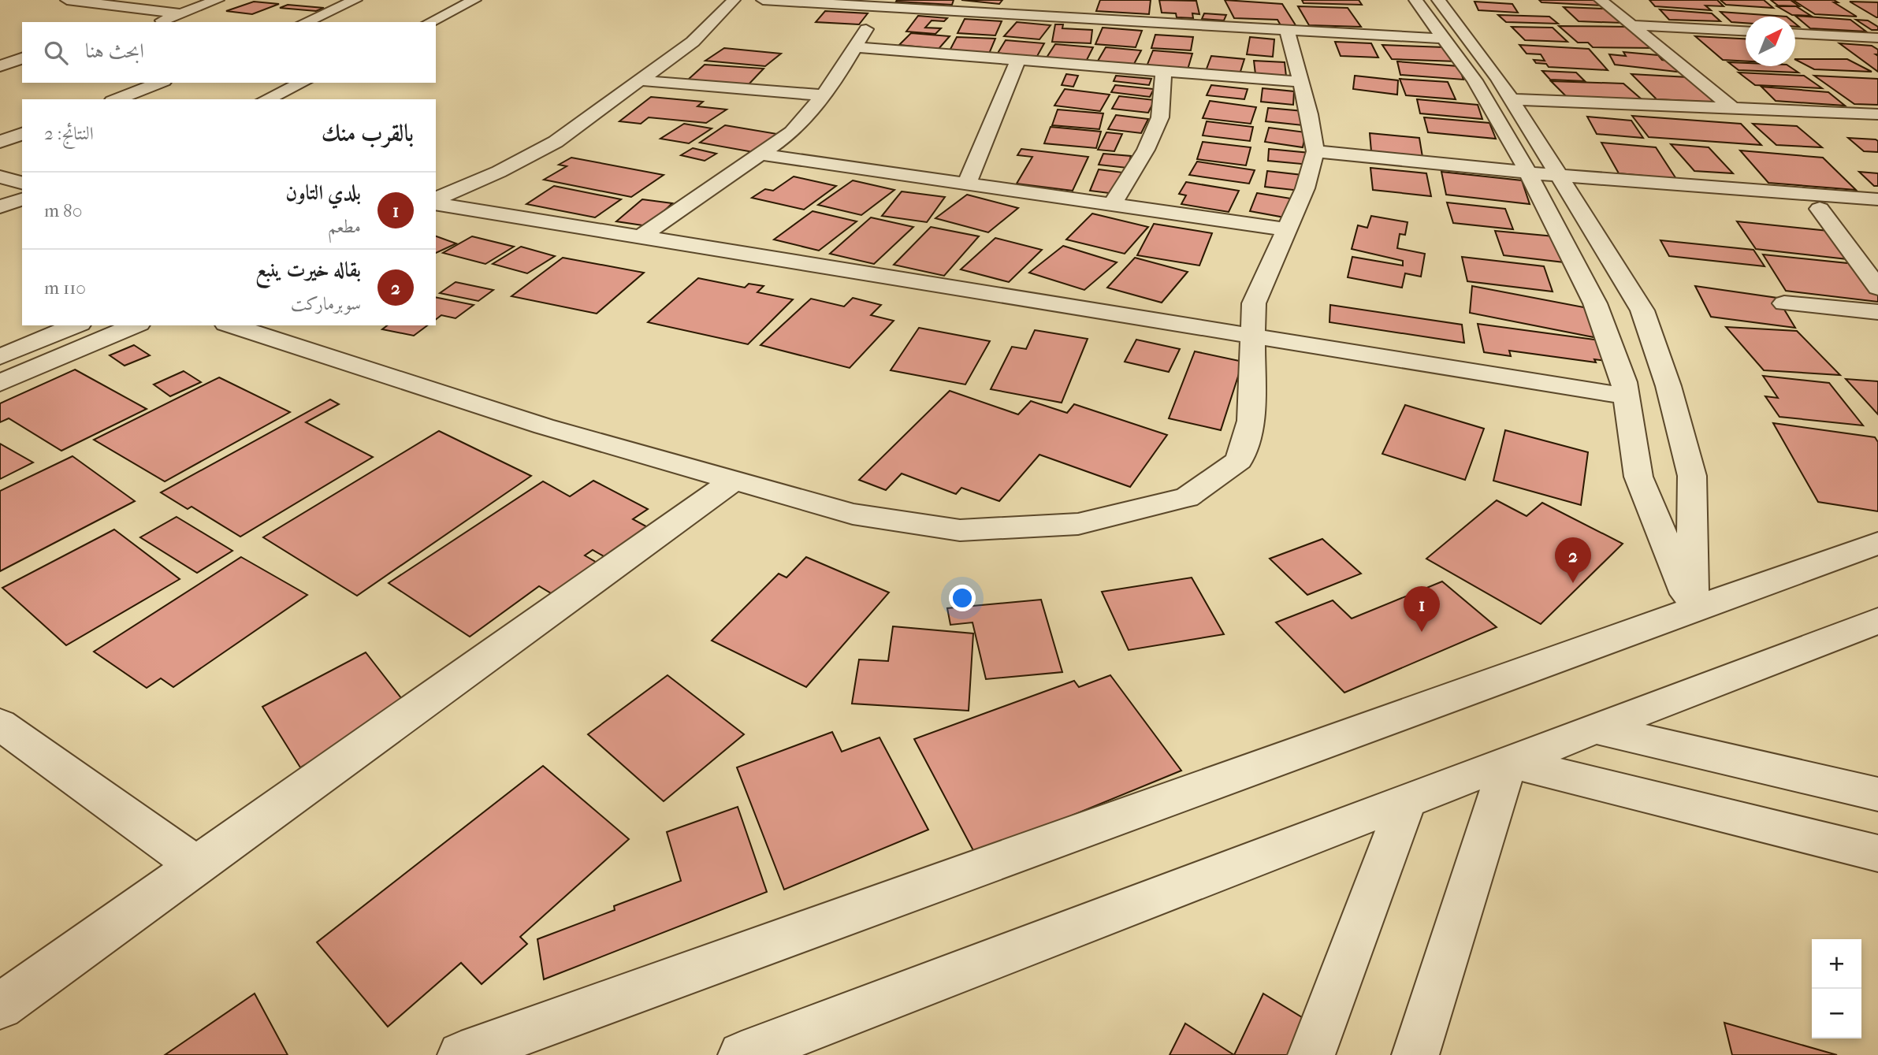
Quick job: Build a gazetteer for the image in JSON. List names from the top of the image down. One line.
{"north":"top right","page":{"search":"ابحث هنا","heading":["بالقرب منك","النتائج: 2"],"list":[{"mark":"1","name":"بلدي التاون","note":"مطعم","value":"80 m"},{"mark":"2","name":"بقاله خيرت ينبع","note":"سوبرماركت","value":"110 m"}],"pins":["2","1"],"map_buttons":["+","−"]}}
